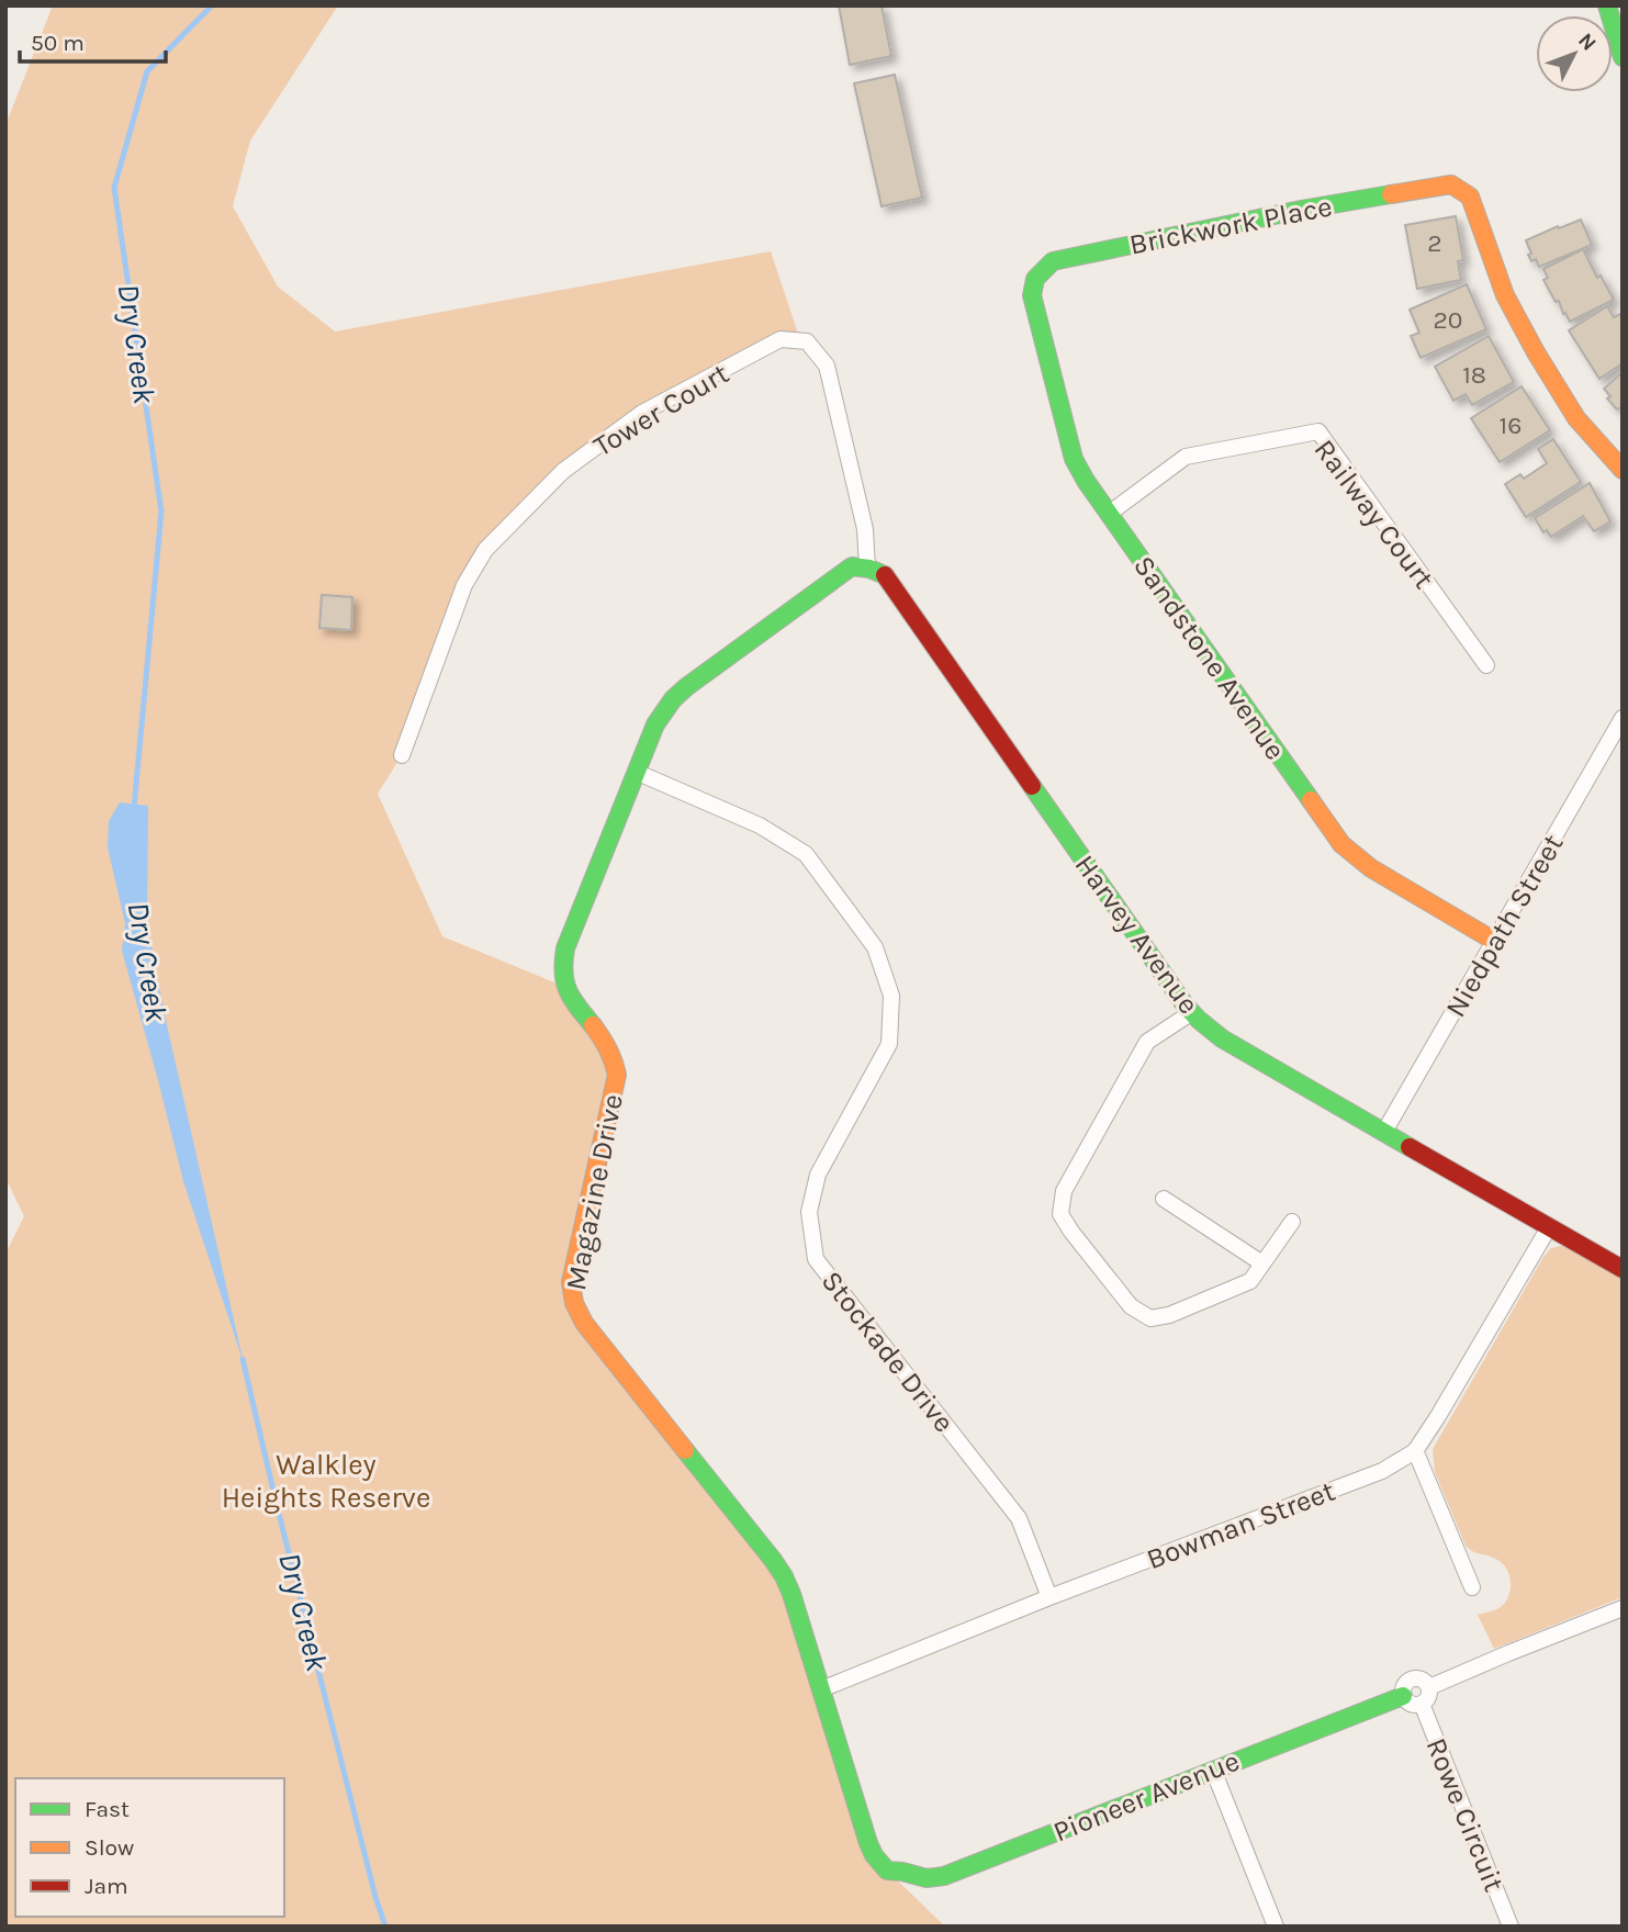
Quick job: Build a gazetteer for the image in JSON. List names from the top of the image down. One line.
{"streets":{"street":["Brickwork Place","Tower Court","Railway Court","Sandstone Avenue","Niedpath Street","Harvey Avenue","Magazine Drive","Stockade Drive","Bowman Street","Pioneer Avenue","Rowe Circuit"]},"crossings":[["Brickwork Place","Sandstone Avenue"],["Tower Court","Harvey Avenue"],["Tower Court","Magazine Drive"],["Railway Court","Sandstone Avenue"],["Sandstone Avenue","Niedpath Street"],["Niedpath Street","Harvey Avenue"],["Harvey Avenue","Magazine Drive"],["Harvey Avenue","Bowman Street"],["Magazine Drive","Stockade Drive"],["Magazine Drive","Bowman Street"],["Magazine Drive","Pioneer Avenue"],["Stockade Drive","Bowman Street"],["Pioneer Avenue","Rowe Circuit"]],"water":["Dry Creek"],"parks":["Walkley Heights Reserve"],"house_numbers":["2","20","18","16"],"legend":["Fast","Slow","Jam"],"scale_bar":"50 m","north":"top right"}
